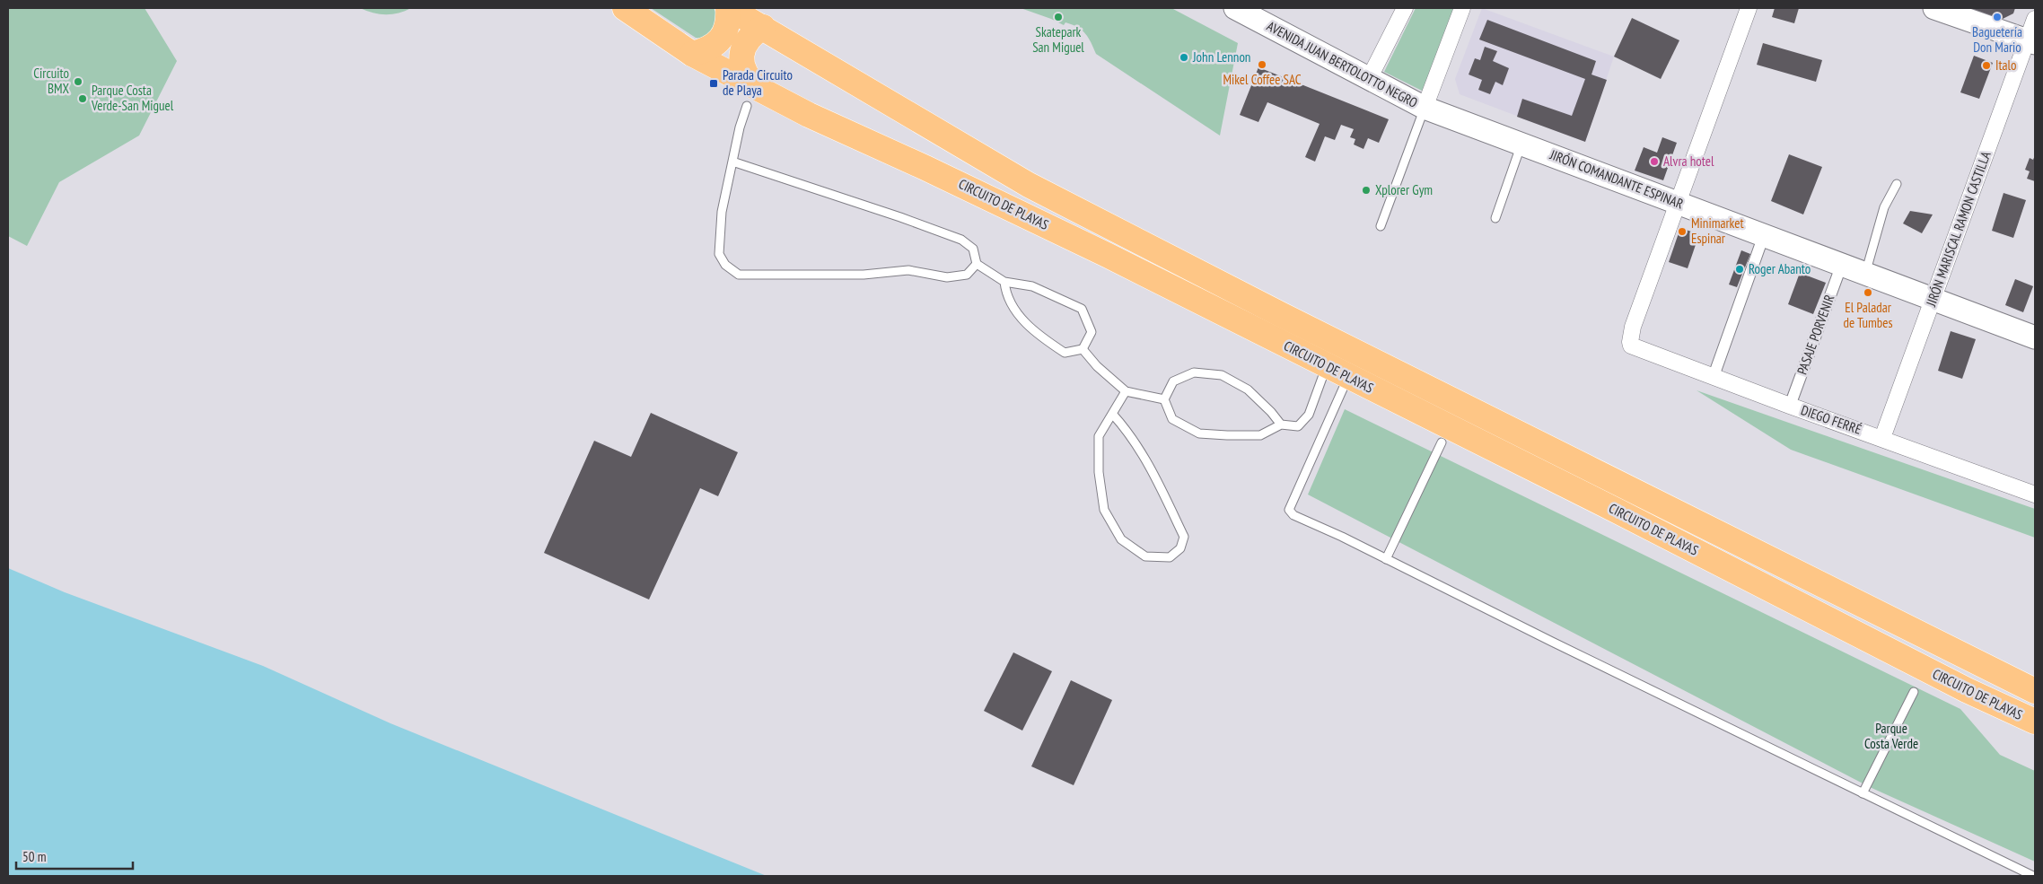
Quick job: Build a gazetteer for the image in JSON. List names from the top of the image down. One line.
{"streets":{"highway":["CIRCUITO DE PLAYAS"],"main road":["AVENIDA JUAN BERTOLOTTO NEGRO","JIRÓN COMANDANTE ESPINAR"],"street":["JIRÓN MARISCAL RAMON CASTILLA","PASAJE PORVENIR","DIEGO FERRÉ"]},"crossings":[["AVENIDA JUAN BERTOLOTTO NEGRO","JIRÓN COMANDANTE ESPINAR"],["JIRÓN COMANDANTE ESPINAR","JIRÓN MARISCAL RAMON CASTILLA"],["JIRÓN COMANDANTE ESPINAR","PASAJE PORVENIR"],["JIRÓN COMANDANTE ESPINAR","DIEGO FERRÉ"],["JIRÓN MARISCAL RAMON CASTILLA","DIEGO FERRÉ"],["PASAJE PORVENIR","DIEGO FERRÉ"]],"parks":["Parque Costa Verde"],"places":{"other":["Skatepark San Miguel","Baguetería Don Mario","John Lennon","Mikel Coffee SAC","Italo","Circuito BMX","Parque Costa Verde-San Miguel","Alvra hotel","Xplorer Gym","Minimarket Espinar","Roger Abanto","El Paladar de Tumbes"],"transit":["Parada Circuito de Playa"]},"scale_bar":"50 m"}
